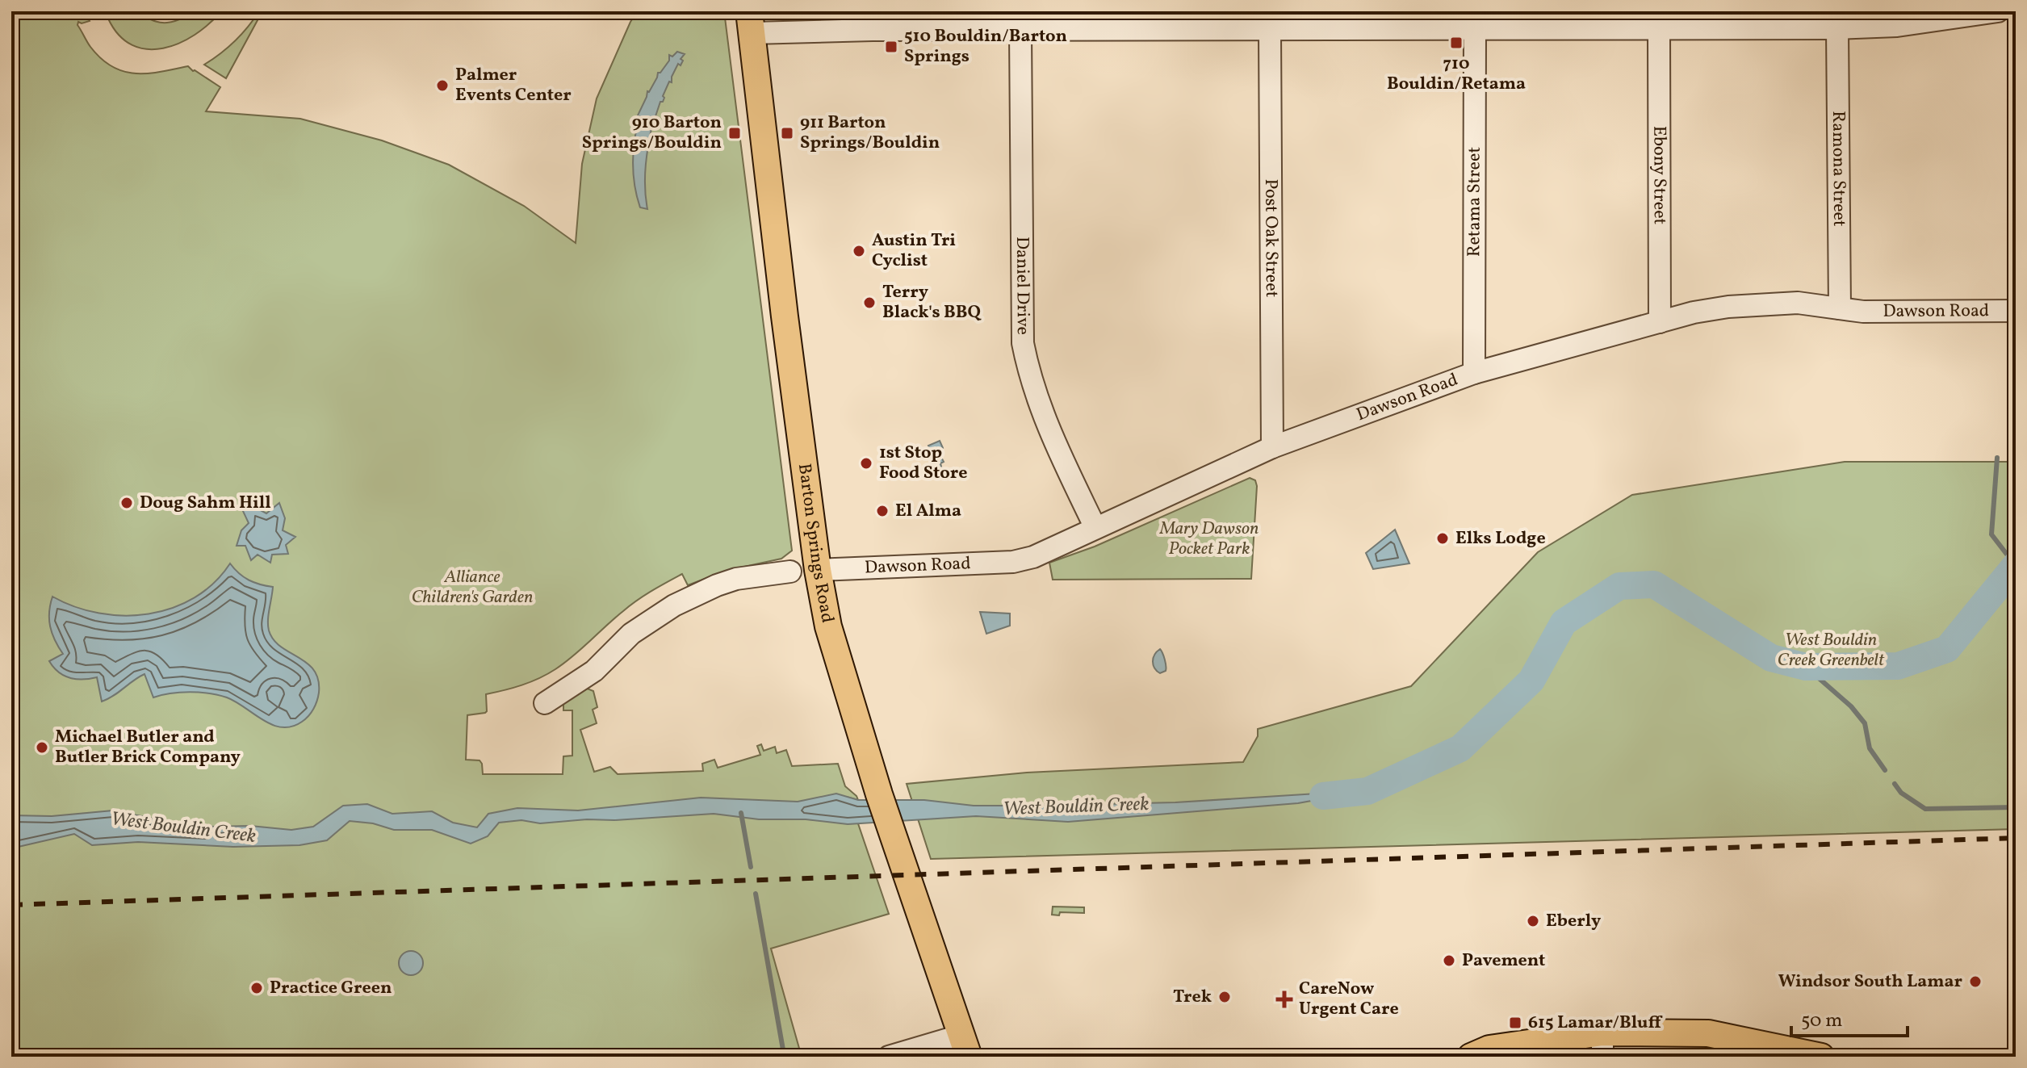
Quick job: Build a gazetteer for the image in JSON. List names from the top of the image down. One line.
{"streets":{"main road":["Barton Springs Road"],"street":["Ramona Street","Ebony Street","Retama Street","Post Oak Street","Daniel Drive","Dawson Road"]},"crossings":[["Ramona Street","Dawson Road"],["Ebony Street","Dawson Road"],["Retama Street","Dawson Road"],["Post Oak Street","Dawson Road"],["Daniel Drive","Dawson Road"],["Dawson Road","Barton Springs Road"]],"water":["West Bouldin Creek"],"parks":["Mary Dawson Pocket Park","Alliance Children's Garden","West Bouldin Creek Greenbelt"],"places":{"transit":["710 Bouldin/Retama","510 Bouldin/Barton Springs","910 Barton Springs/Bouldin","911 Barton Springs/Bouldin","615 Lamar/Bluff"],"other":["Palmer Events Center","Austin Tri Cyclist","Terry Black's BBQ","1st Stop Food Store","Doug Sahm Hill","El Alma","Elks Lodge","Michael Butler and Butler Brick Company","Eberly","Pavement","Windsor South Lamar","Practice Green","Trek"],"health":["CareNow Urgent Care"]},"scale_bar":"50 m"}
